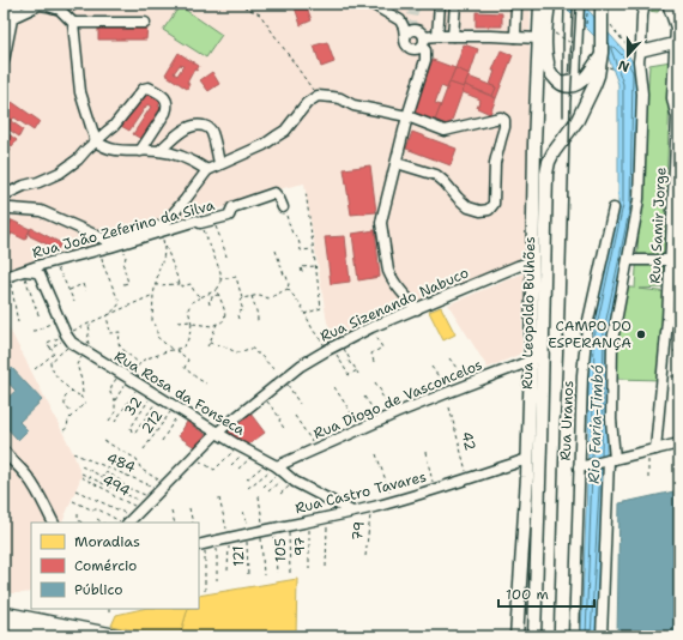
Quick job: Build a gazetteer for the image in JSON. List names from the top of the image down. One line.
{"streets":{"main road":["Rua Leopoldo Bulhões"],"street":["Rua Samir Jorge","Rua João Zeferino da Silva","Rua Sizenando Nabuco","Rua Rosa da Fonseca","Rua Diogo de Vasconcelos","Rua Uranos","Rua Castro Tavares"],"path":["32","212","42","484","494","79","97","105","121"]},"crossings":[["Rua João Zeferino da Silva","Rua Rosa da Fonseca"],["Rua Sizenando Nabuco","Rua Leopoldo Bulhões"],["Rua Sizenando Nabuco","Rua Rosa da Fonseca"],["Rua Sizenando Nabuco","484"],["Rua Sizenando Nabuco","494"],["Rua Leopoldo Bulhões","Rua Diogo de Vasconcelos"],["Rua Leopoldo Bulhões","Rua Castro Tavares"],["Rua Rosa da Fonseca","Rua Diogo de Vasconcelos"],["Rua Rosa da Fonseca","32"],["Rua Rosa da Fonseca","212"],["Rua Rosa da Fonseca","Rua Castro Tavares"],["42","Rua Castro Tavares"],["Rua Castro Tavares","79"],["Rua Castro Tavares","97"],["Rua Castro Tavares","105"],["Rua Castro Tavares","121"]],"water":["Rio Faria-Timbó"],"places":["CAMPO DO ESPERANÇA"],"legend":["Moradias","Comércio","Público"],"scale_bar":"100 m","north":"bottom"}
